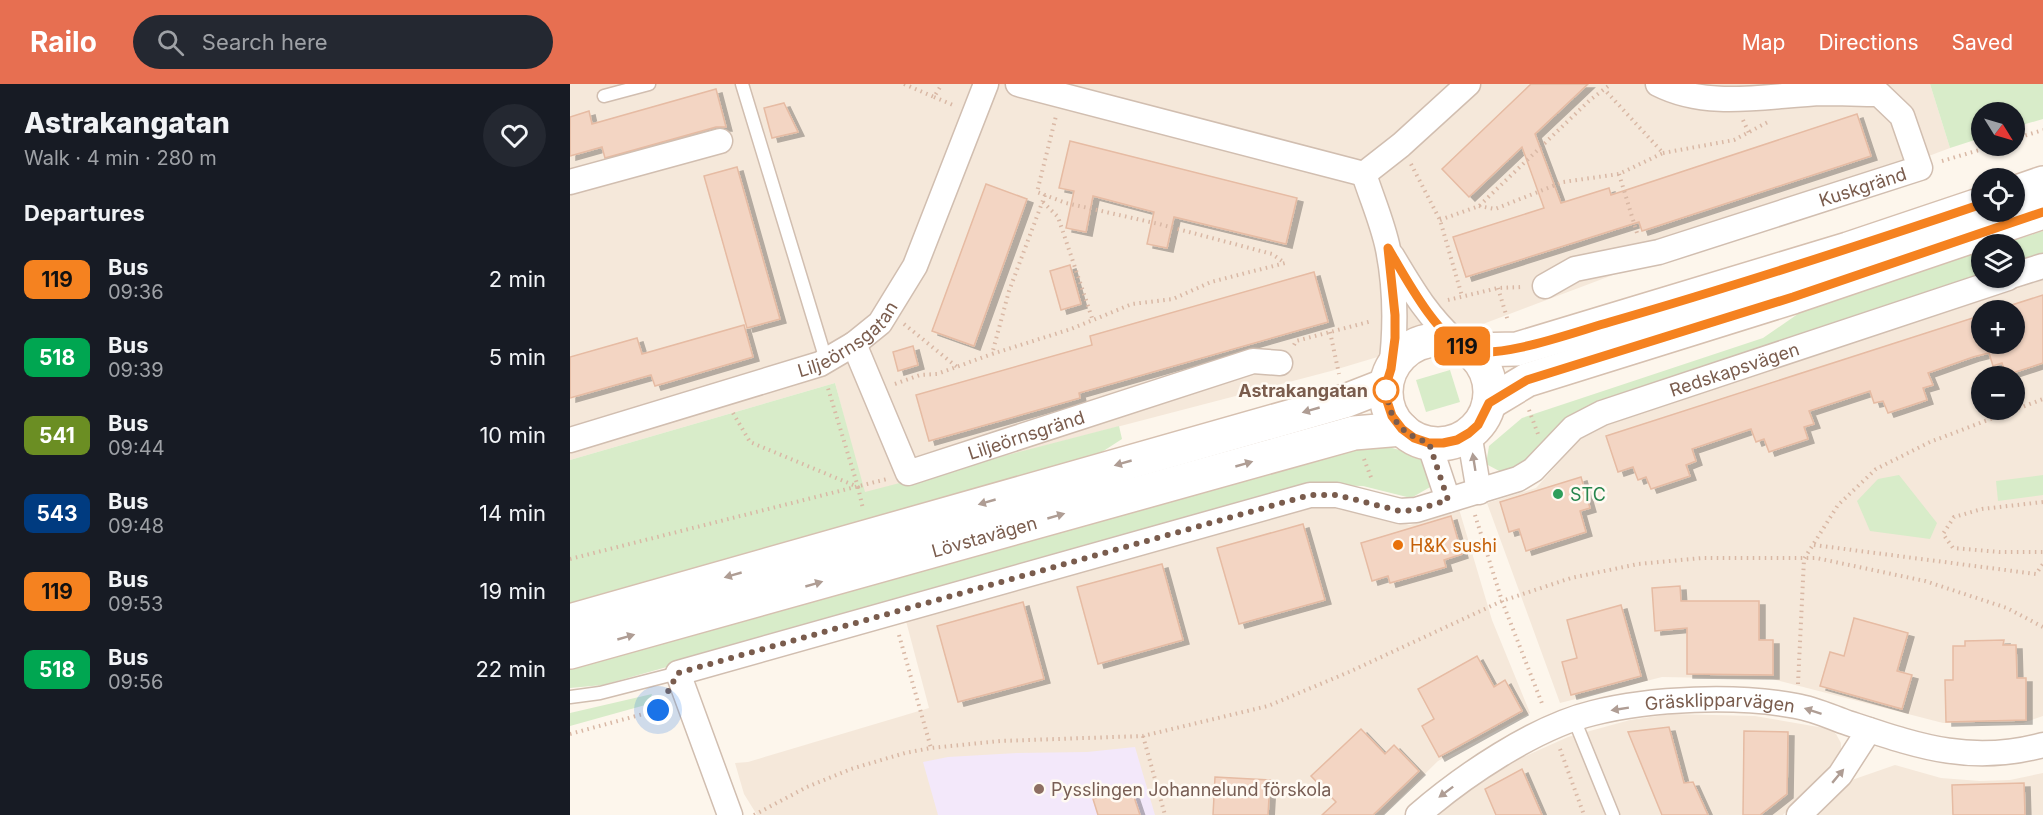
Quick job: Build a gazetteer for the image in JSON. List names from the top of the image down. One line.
{"streets":{"street":["Kuskgränd","Liljeörnsgatan","Redskapsvägen","Liljeörnsgränd","Lövstavägen","Gräsklipparvägen"]},"one_way":["Gräsklipparvägen"],"places":["Astrakangatan","STC","H&K sushi","Pysslingen Johannelund förskola"],"lines":["bus line 119"],"north":"bottom right","page":{"header":"Railo","search":"Search here","nav":["Map","Directions","Saved"],"heading":[["Astrakangatan","Walk · 4 min · 280 m"],"Departures"],"on_map":"119","map_buttons":["+","−"],"list":[{"mark":"119","name":"Bus","note":"09:36","value":"2 min"},{"mark":"518","name":"Bus","note":"09:39","value":"5 min"},{"mark":"541","name":"Bus","note":"09:44","value":"10 min"},{"mark":"543","name":"Bus","note":"09:48","value":"14 min"},{"mark":"119","name":"Bus","note":"09:53","value":"19 min"},{"mark":"518","name":"Bus","note":"09:56","value":"22 min"}]}}
